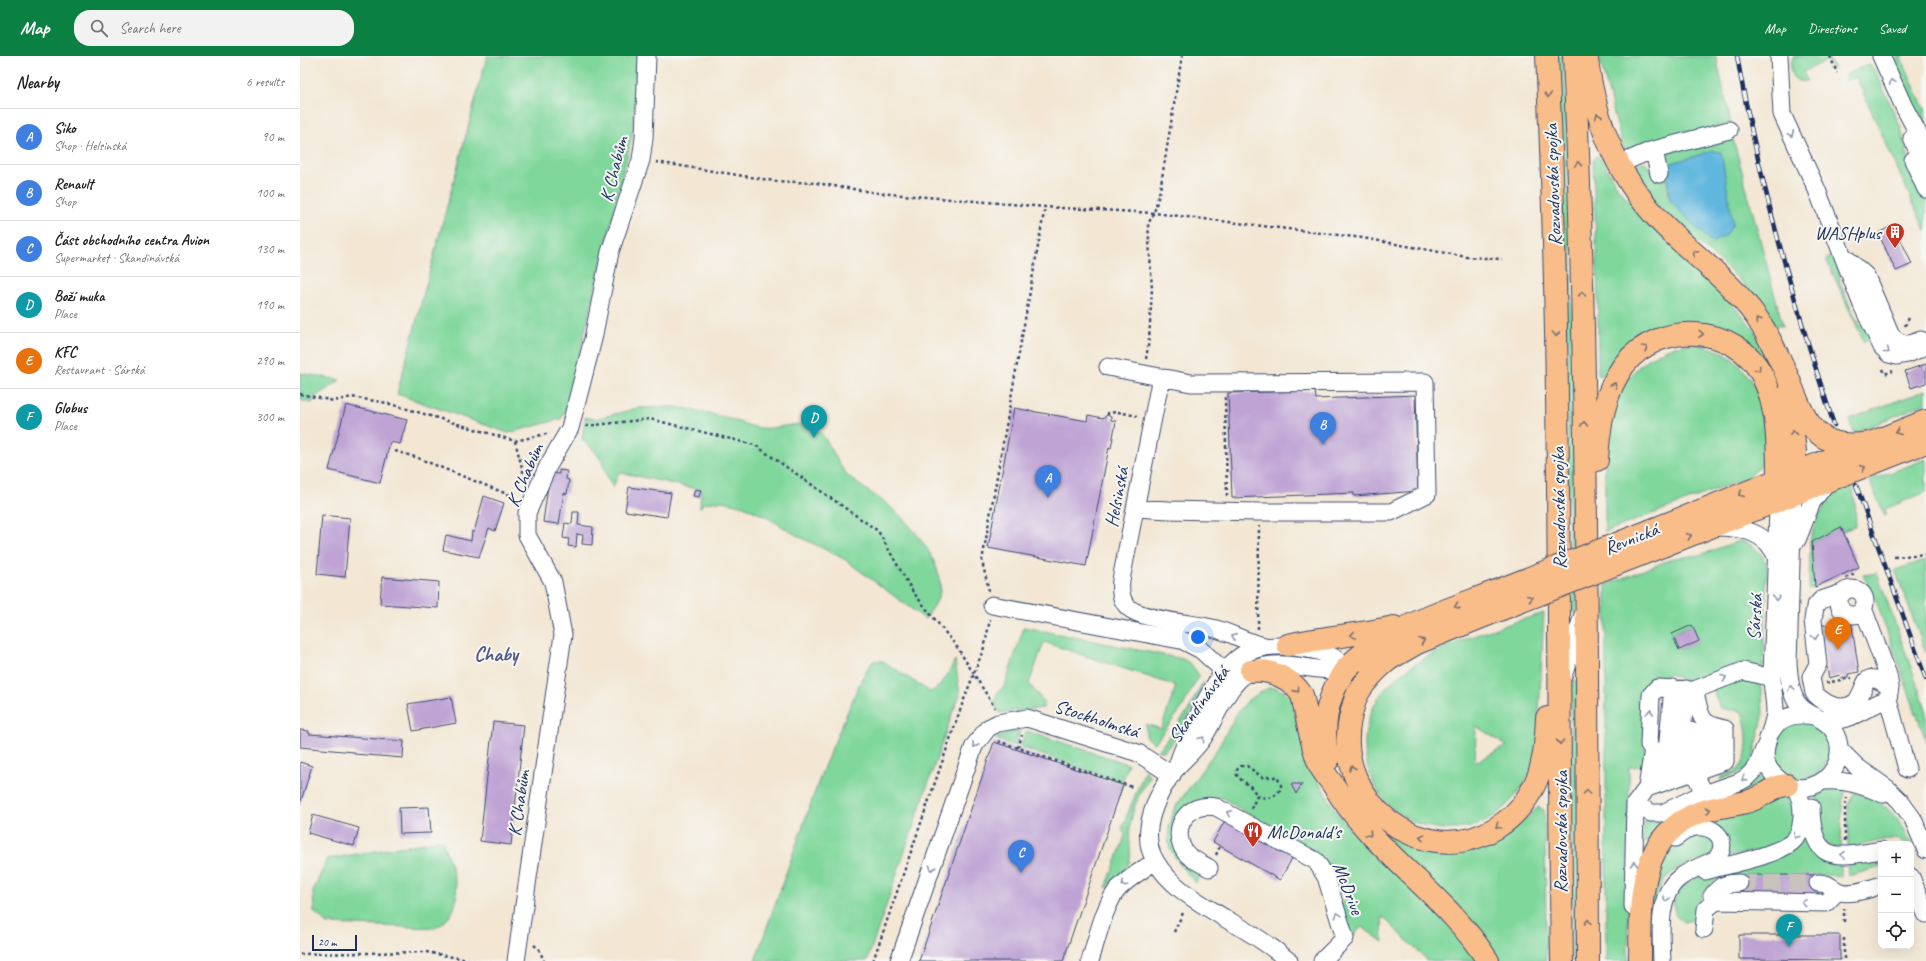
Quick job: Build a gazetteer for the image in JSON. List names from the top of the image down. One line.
{"streets":{"main road":["Rozvadovská spojka","Řevnická"],"street":["K Chabům","Helsinská","Sárská","Skandinávská","Stockholmská","McDrive"]},"crossings":[["Helsinská","Skandinávská"],["Řevnická","Sárská"],["Řevnická","Skandinávská"],["Skandinávská","Stockholmská"]],"one_way":["Stockholmská"],"districts":["Chaby"],"places":{"building":["WASHplus"],"restaurant":["McDonald's"]},"scale_bar":"20 m","page":{"header":"Map","search":"Search here","nav":["Map","Directions","Saved"],"heading":["Nearby","6 results"],"list":[{"mark":"A","name":"Siko","note":"Shop · Helsinská","value":"90 m"},{"mark":"B","name":"Renault","note":"Shop","value":"100 m"},{"mark":"C","name":"Část obchodního centra Avion","note":"Supermarket · Skandinávská","value":"130 m"},{"mark":"D","name":"Boží muka","note":"Place","value":"190 m"},{"mark":"E","name":"KFC","note":"Restaurant · Sárská","value":"290 m"},{"mark":"F","name":"Globus","note":"Place","value":"300 m"}],"pins":["D","B","A","E","C","F"],"map_buttons":["+","−"],"scale":"20 m"}}
